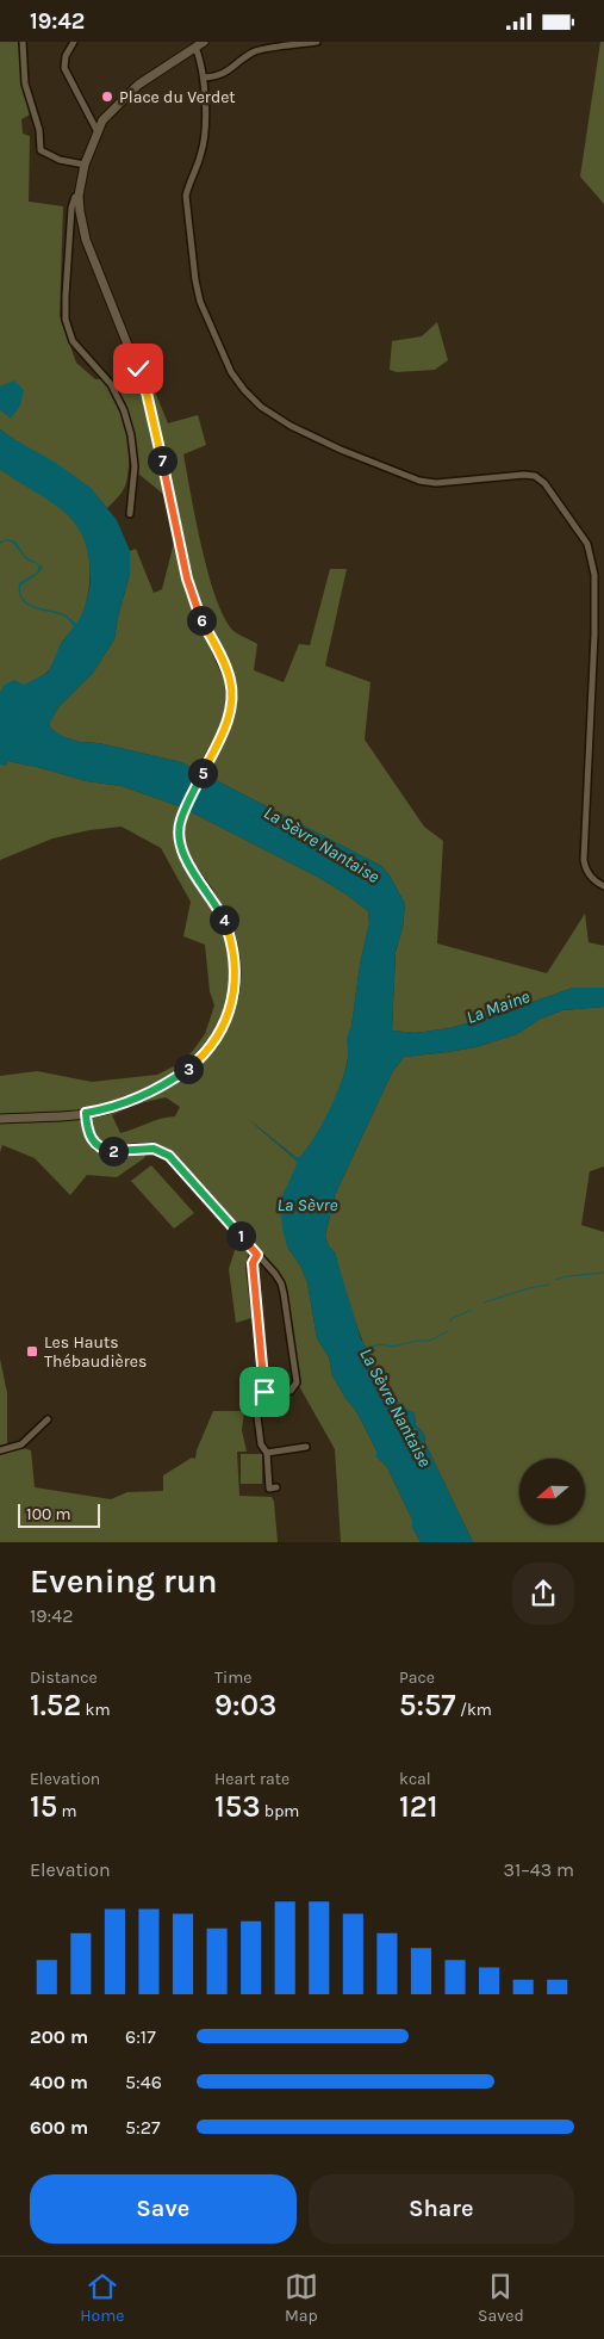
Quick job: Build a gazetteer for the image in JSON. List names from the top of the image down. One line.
{"water":["La Sèvre Nantaise","La Maine","La Sèvre"],"places":{"other":["Place du Verdet"],"transit":["Les Hauts Thébaudières"]},"scale_bar":"100 m","north":"left","page":{"status":"19:42","pins":["7","6","5","4","3","2","1"],"scale":"100 m","heading":["Evening run","19:42"],"stats":[["Distance","1.52 km"],["Time","9:03"],["Pace","5:57 /km"],["Elevation","15 m"],["Heart rate","153 bpm"],["kcal","121"]],"chart":["Elevation","31–43 m"],"list":[{"name":"200 m","note":"6:17"},{"name":"400 m","note":"5:46"},{"name":"600 m","note":"5:27"}],"buttons":["Save","Share"],"tabs":["Home","Map","Saved"]}}
